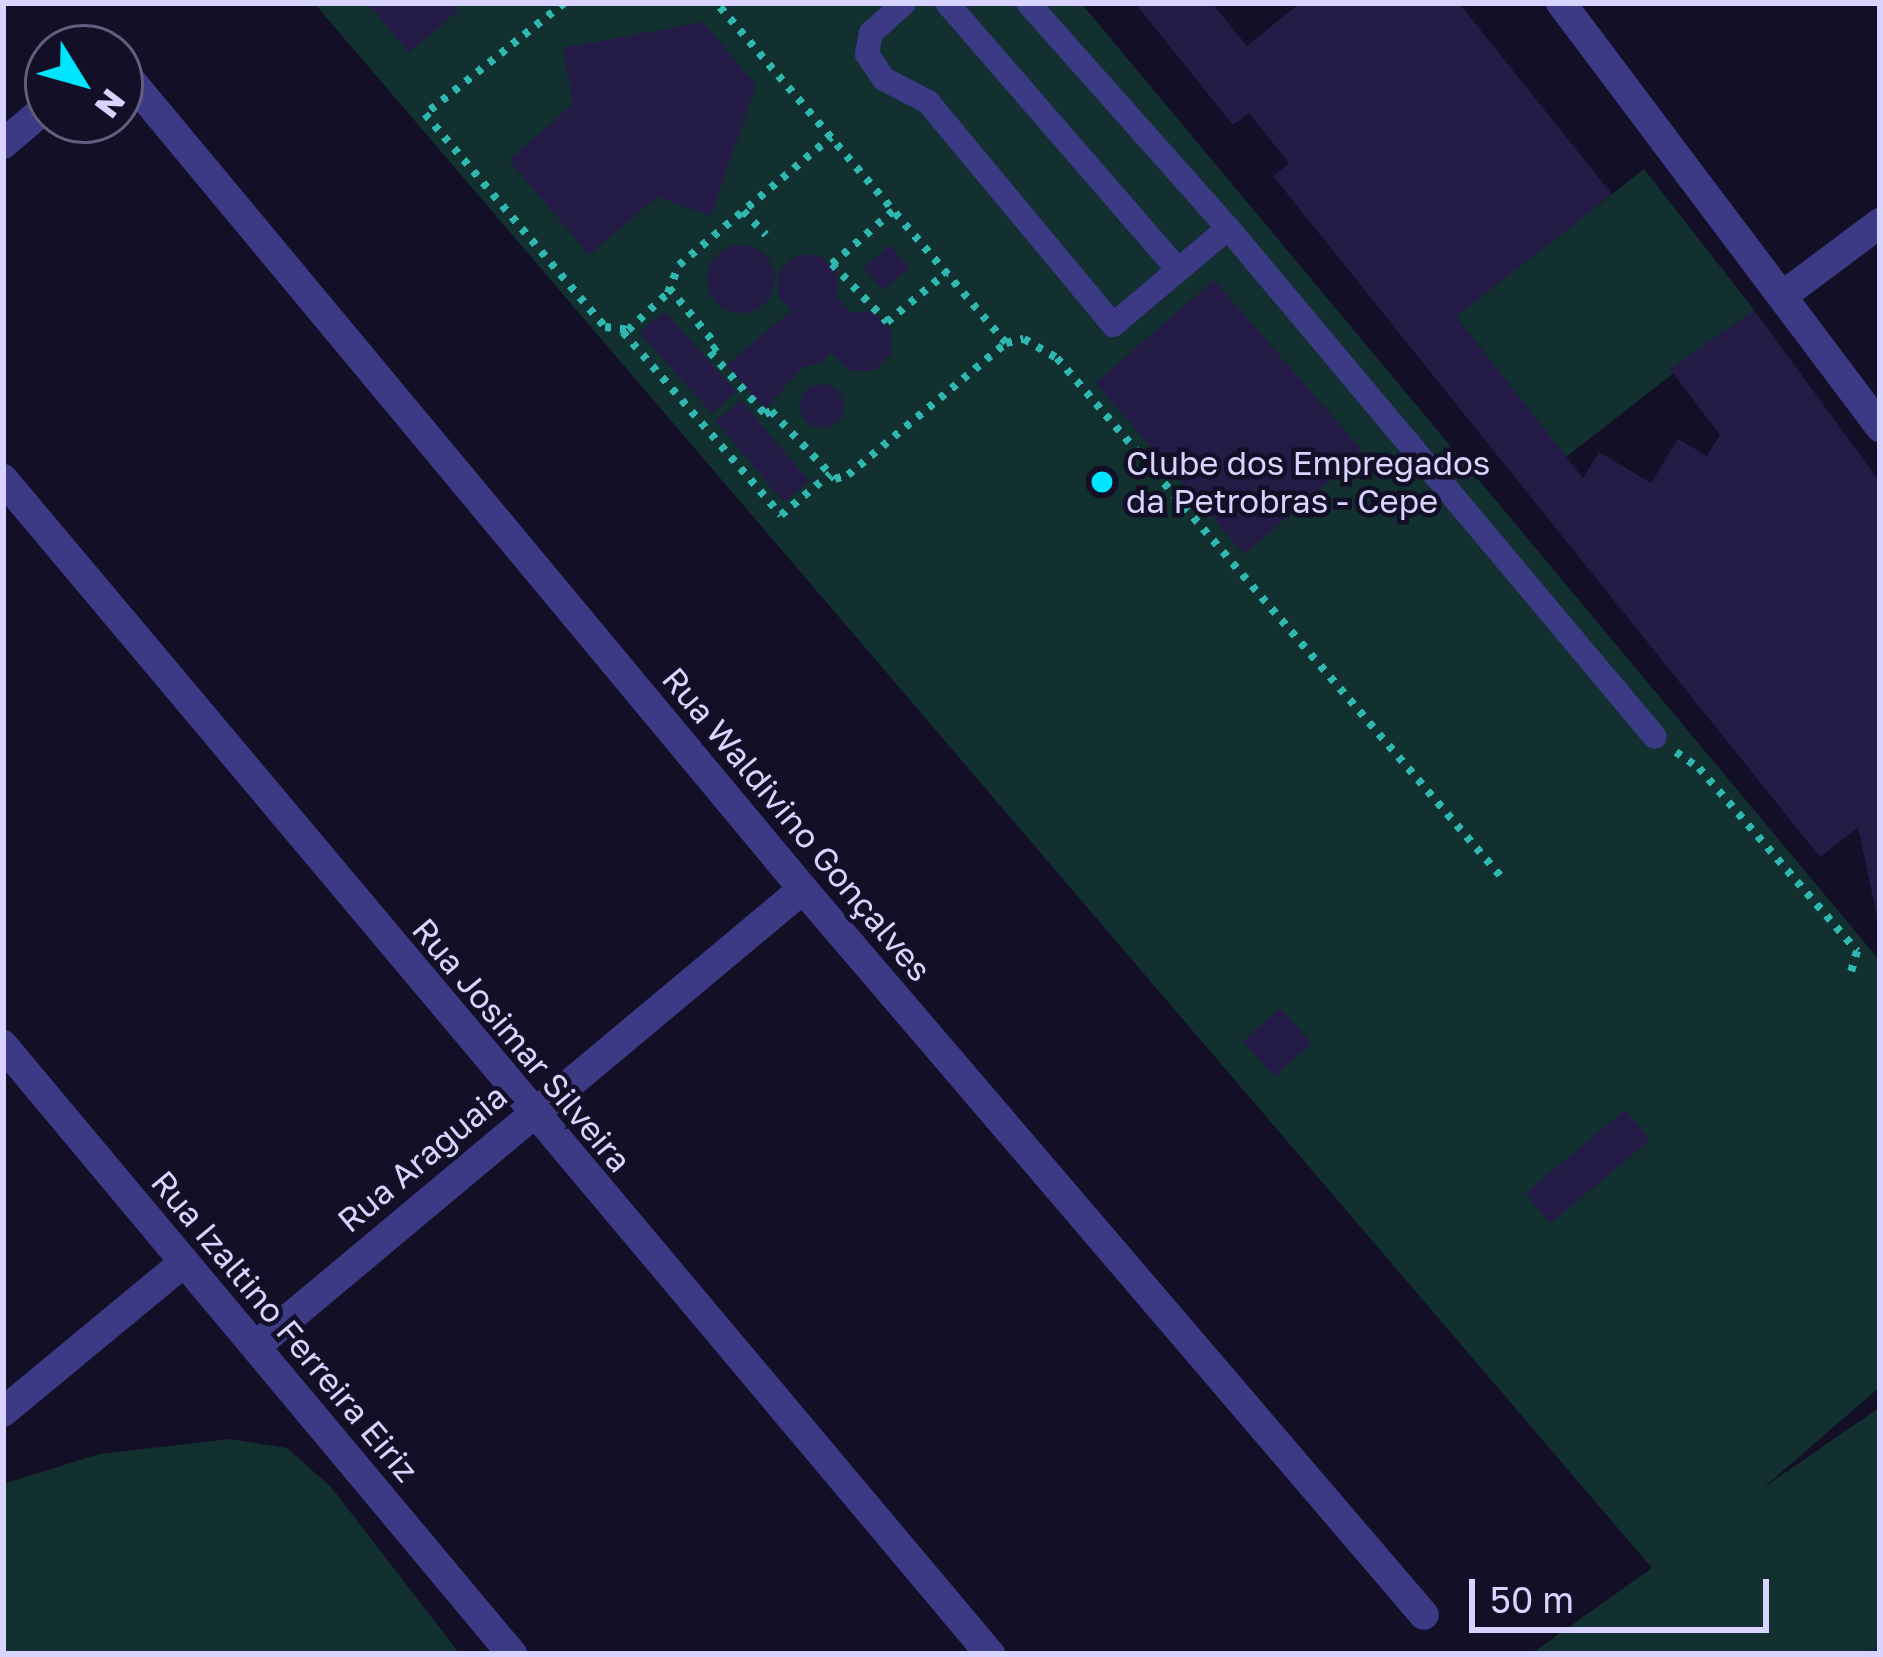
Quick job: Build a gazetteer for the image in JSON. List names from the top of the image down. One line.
{"streets":{"street":["Rua Waldivino Gonçalves","Rua Josimar Silveira","Rua Araguaia","Rua Izaltino Ferreira Eiriz"]},"crossings":[["Rua Waldivino Gonçalves","Rua Araguaia"],["Rua Josimar Silveira","Rua Araguaia"],["Rua Araguaia","Rua Izaltino Ferreira Eiriz"]],"places":["Clube dos Empregados da Petrobras - Cepe"],"scale_bar":"50 m","north":"bottom right"}
